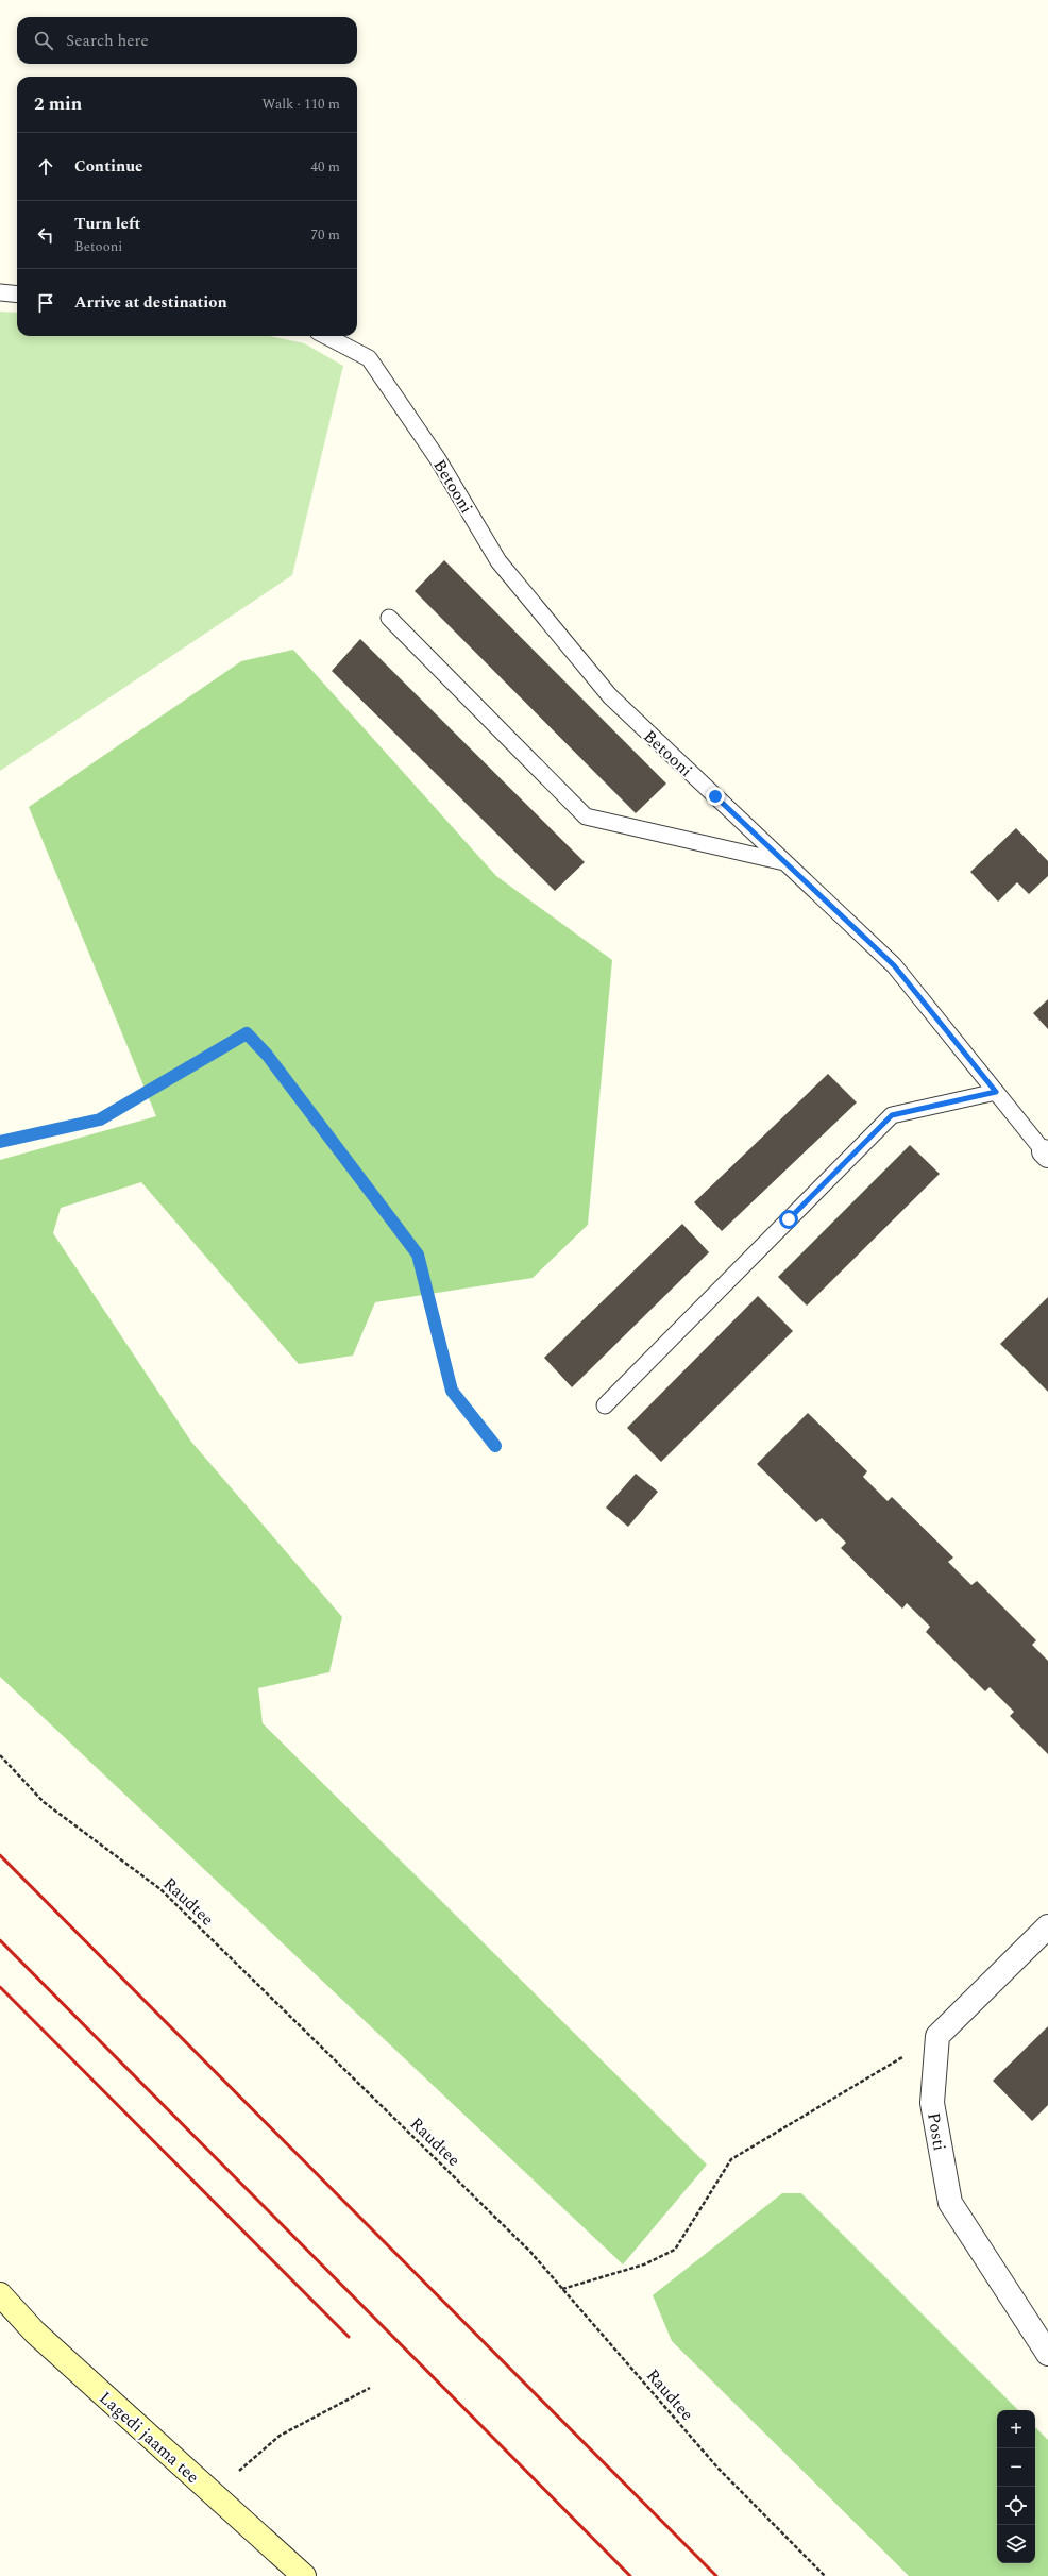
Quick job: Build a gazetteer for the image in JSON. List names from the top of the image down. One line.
{"streets":{"street":["Posti","Lagedi jaama tee"],"lane":["Betooni"],"path":["Raudtee"]},"page":{"search":"Search here","heading":["2 min","Walk · 110 m"],"list":[["Continue","40 m"],["Turn left","Betooni","70 m"],"Arrive at destination"],"map_buttons":["+","−"]}}
